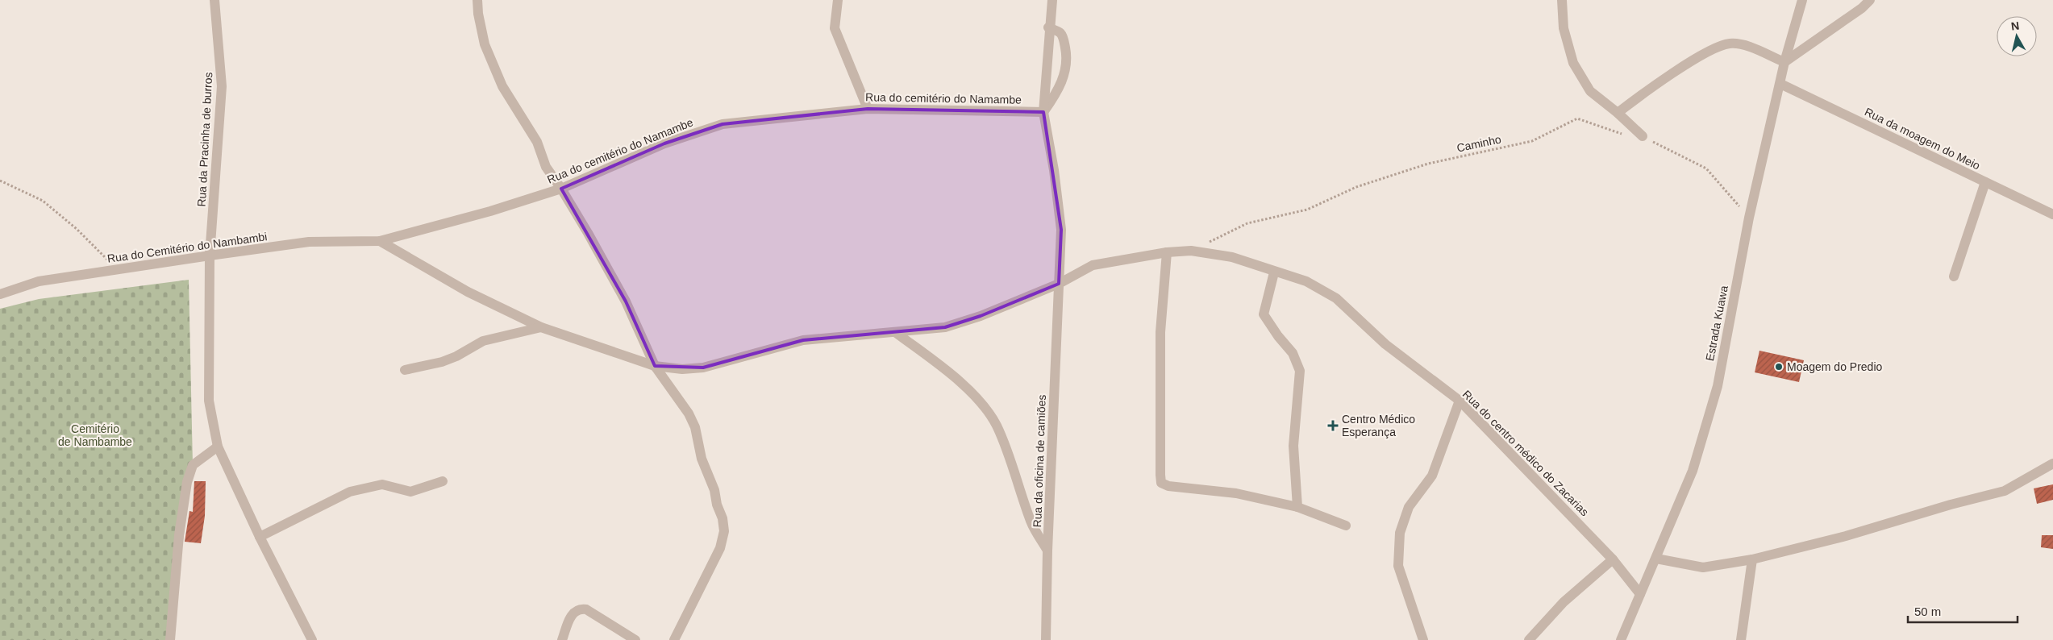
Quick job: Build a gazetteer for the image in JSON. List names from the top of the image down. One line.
{"streets":{"street":["Rua do cemitério do Namambe","Rua da moagem do Meio","Rua da Pracinha de burros","Rua do Cemitério do Nambambi","Estrada Kuawa","Rua do centro médico do Zacarias","Rua da oficina de camiões"],"path":["Caminho"]},"crossings":[["Rua do cemitério do Namambe","Rua do Cemitério do Nambambi"],["Rua do cemitério do Namambe","Rua do centro médico do Zacarias"],["Rua do cemitério do Namambe","Rua da oficina de camiões"],["Rua da moagem do Meio","Estrada Kuawa"],["Rua da Pracinha de burros","Rua do Cemitério do Nambambi"],["Caminho","Estrada Kuawa"],["Caminho","Rua do centro médico do Zacarias"],["Rua do Cemitério do Nambambi","Rua do centro médico do Zacarias"],["Estrada Kuawa","Rua do centro médico do Zacarias"],["Rua do centro médico do Zacarias","Rua da oficina de camiões"]],"parks":["Cemitério de Nambambe"],"places":{"other":["Moagem do Predio"],"health":["Centro Médico Esperança"]},"scale_bar":"50 m","north":"top"}
